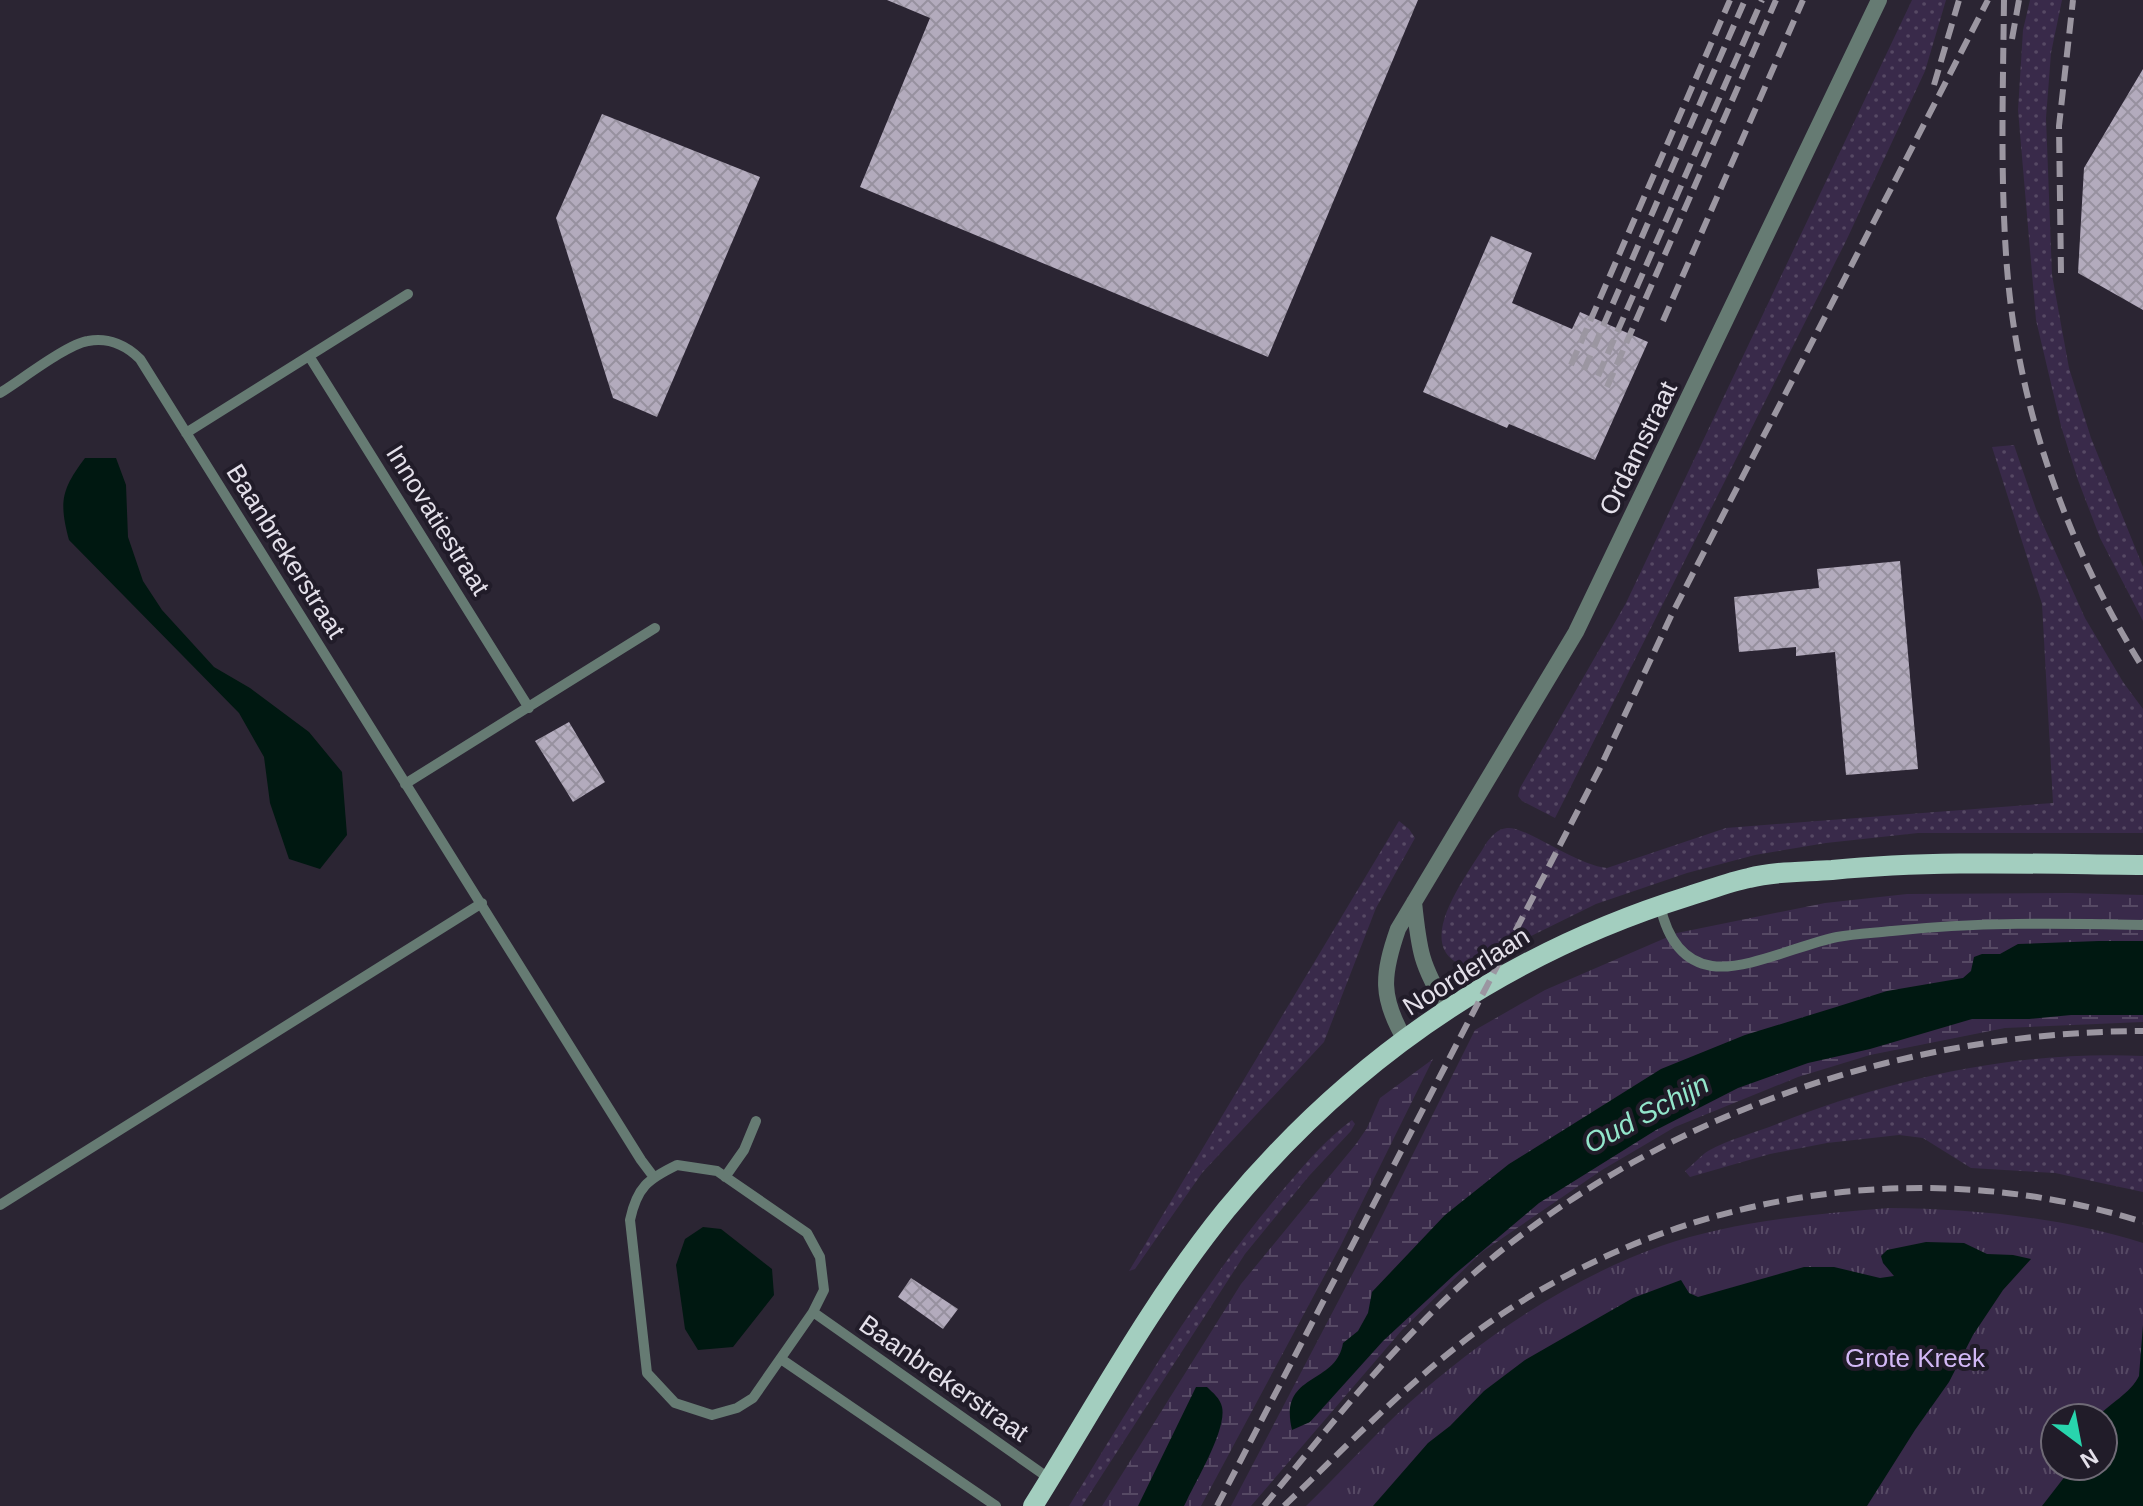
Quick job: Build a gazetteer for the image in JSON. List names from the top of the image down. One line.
{"streets":{"main road":["Noorderlaan"],"street":["Ordamstraat"],"lane":["Innovatiestraat","Baanbrekerstraat"]},"crossings":[["Ordamstraat","Noorderlaan"],["Baanbrekerstraat","Noorderlaan"]],"water":["Oud Schijn"],"parks":["Grote Kreek"],"north":"bottom right"}
